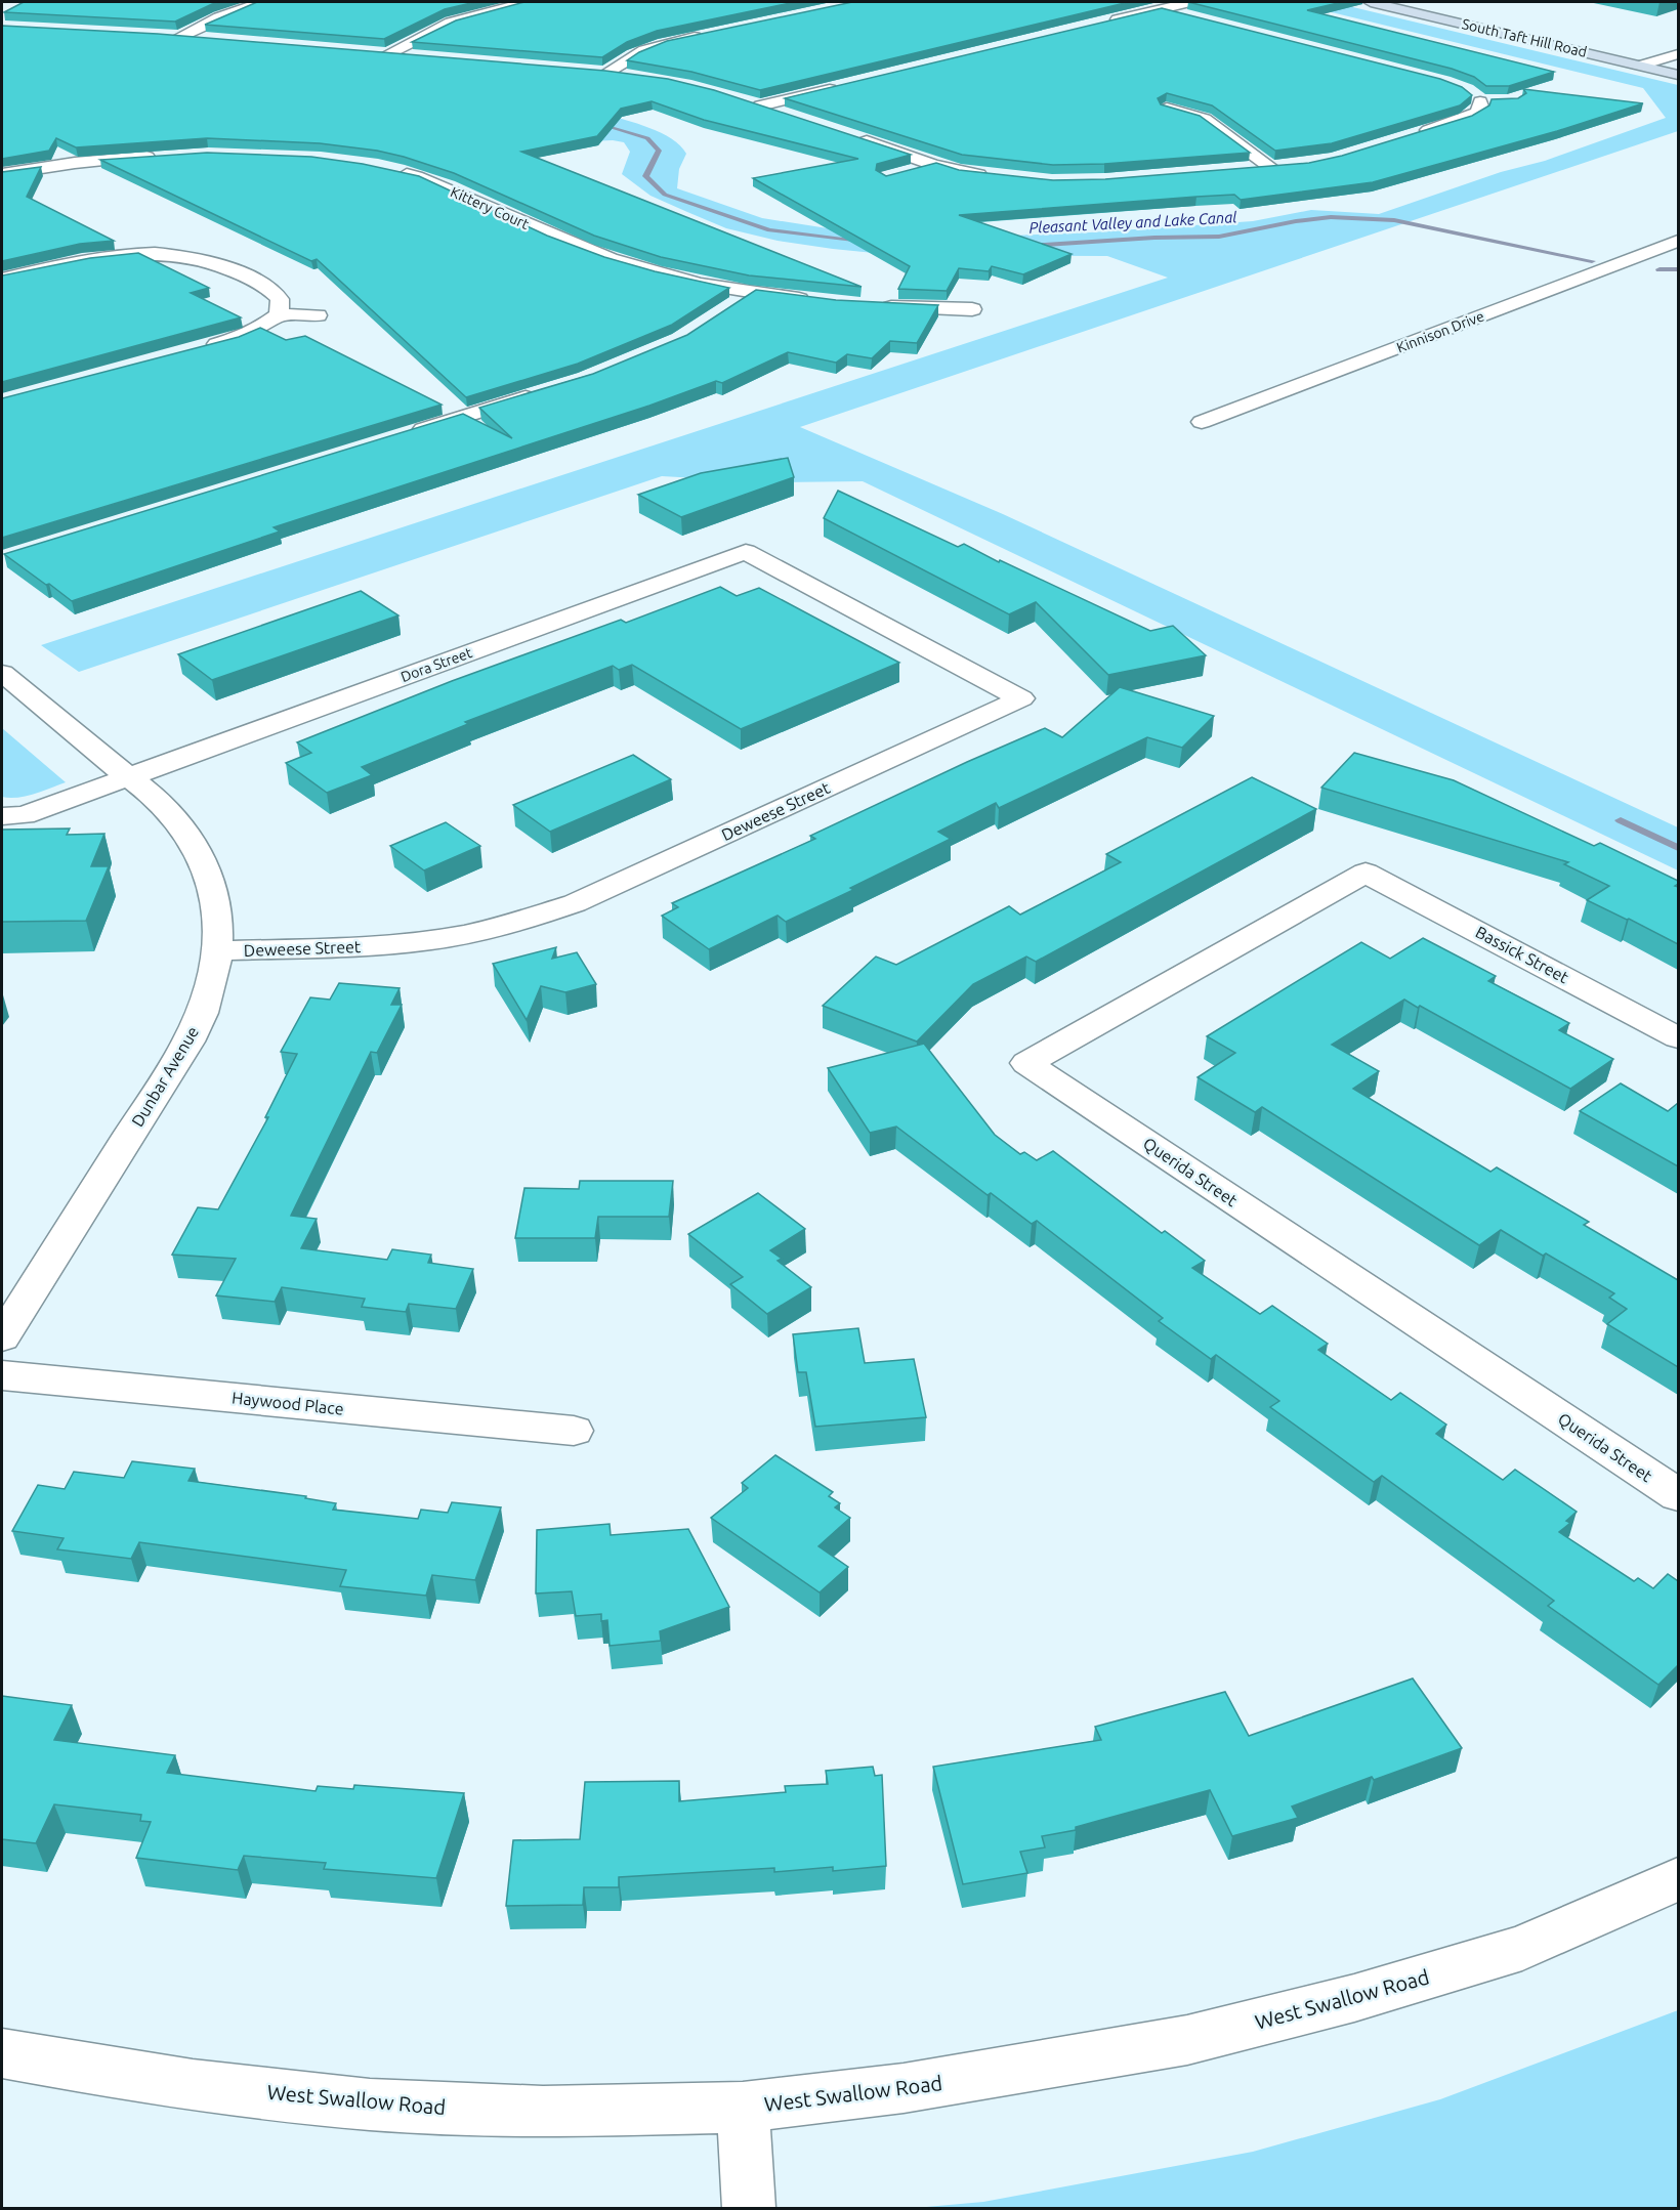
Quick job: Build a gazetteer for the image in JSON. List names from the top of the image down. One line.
{"streets":{"main road":["South Taft Hill Road"],"street":["Kittery Court","Kinnison Drive","Dora Street","Deweese Street","Bassick Street","Dunbar Avenue","Querida Street","Haywood Place","West Swallow Road"]},"crossings":[["Dora Street","Deweese Street"],["Dora Street","Dunbar Avenue"],["Deweese Street","Dunbar Avenue"],["Bassick Street","Querida Street"]],"water":["Pleasant Valley and Lake Canal"]}
